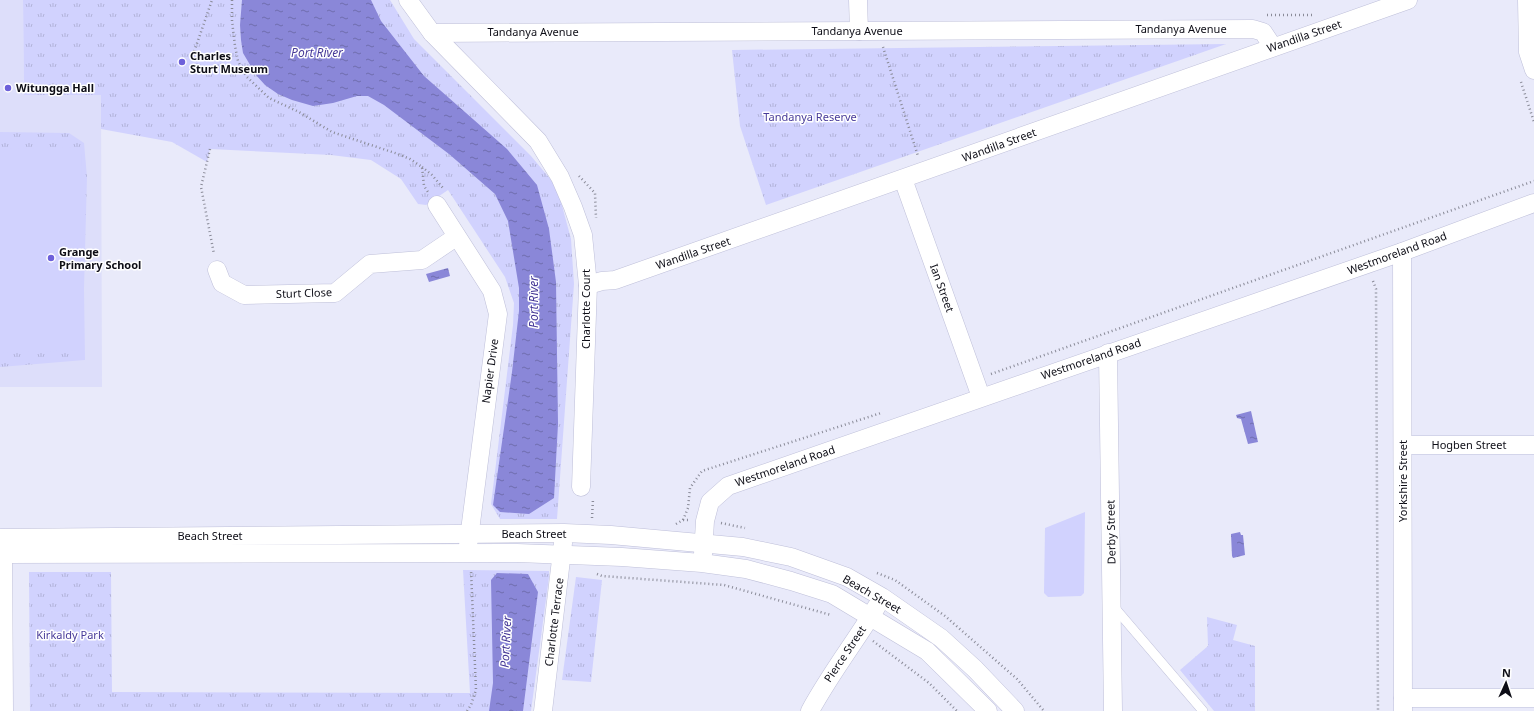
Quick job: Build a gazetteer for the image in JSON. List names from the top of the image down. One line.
{"streets":{"street":["Tandanya Avenue","Wandilla Street","Westmoreland Road","Ian Street","Sturt Close","Charlotte Court","Napier Drive","Hogben Street","Yorkshire Street","Derby Street","Beach Street","Charlotte Terrace","Pierce Street"]},"crossings":[["Tandanya Avenue","Wandilla Street"],["Tandanya Avenue","Charlotte Court"],["Wandilla Street","Ian Street"],["Wandilla Street","Charlotte Court"],["Westmoreland Road","Ian Street"],["Westmoreland Road","Yorkshire Street"],["Westmoreland Road","Derby Street"],["Westmoreland Road","Beach Street"],["Sturt Close","Napier Drive"],["Napier Drive","Beach Street"],["Hogben Street","Yorkshire Street"],["Beach Street","Charlotte Terrace"],["Beach Street","Pierce Street"]],"water":["Port River"],"parks":["Tandanya Reserve","Kirkaldy Park"],"places":["Charles Sturt Museum","Witungga Hall","Grange Primary School"],"north":"top"}
